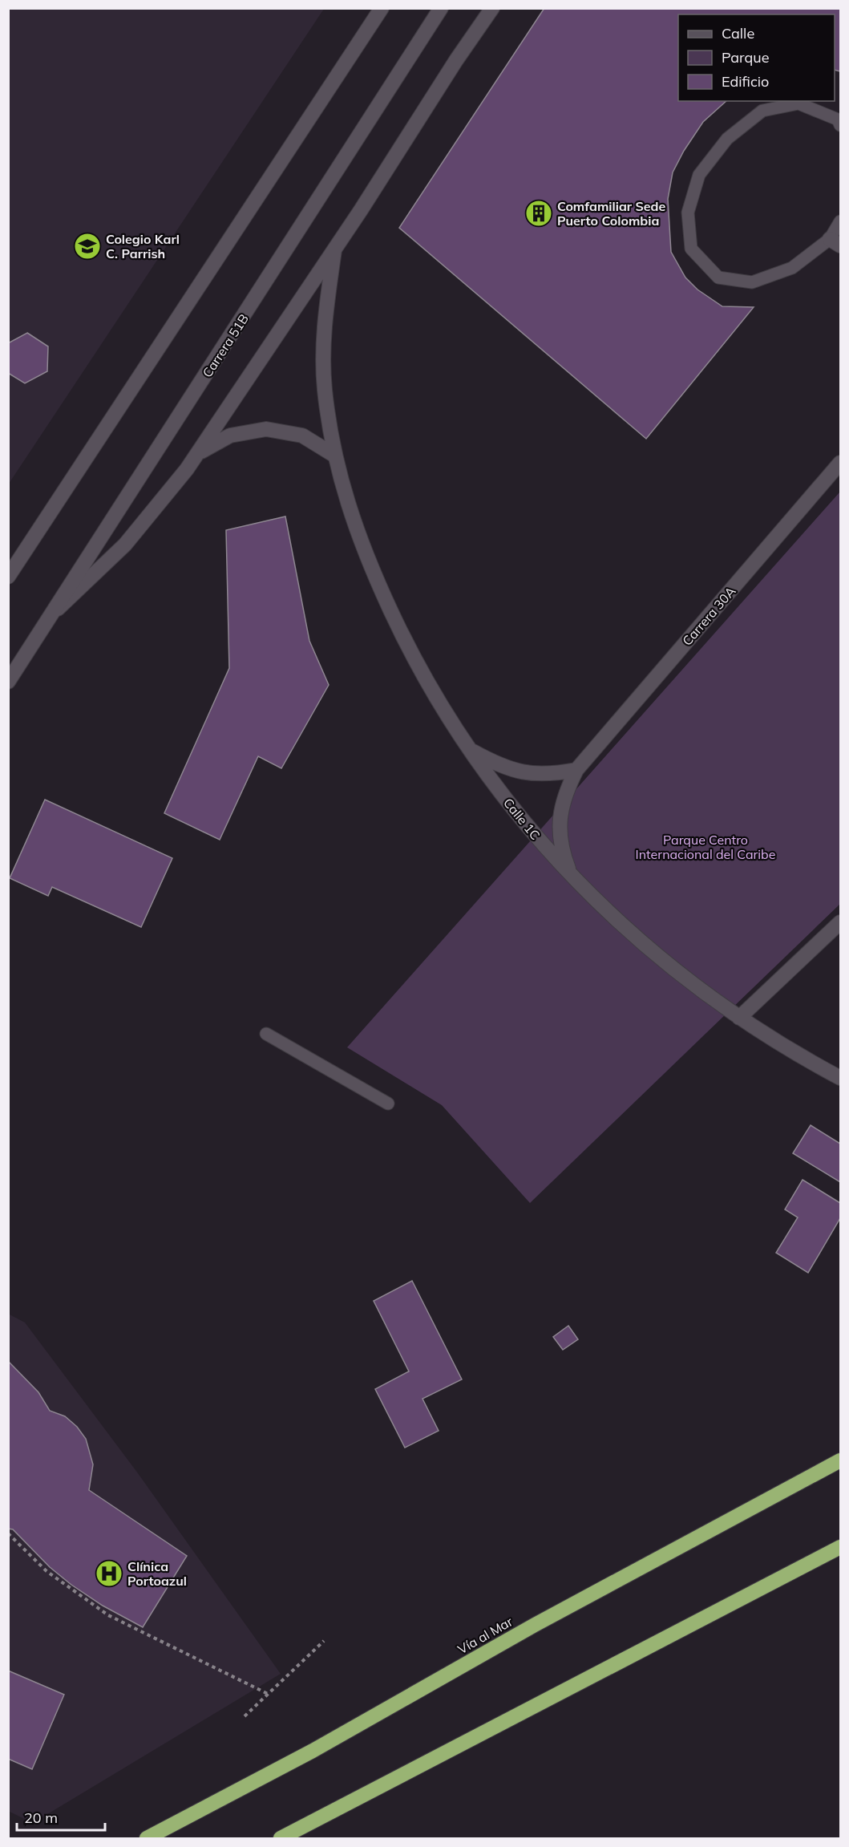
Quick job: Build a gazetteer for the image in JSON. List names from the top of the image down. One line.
{"streets":{"highway":["Vía al Mar"],"street":["Carrera 51B","Carrera 30A","Calle 1C"]},"crossings":[["Carrera 30A","Calle 1C"]],"parks":["Parque Centro Internacional del Caribe"],"places":{"building":["Comfamiliar Sede Puerto Colombia"],"school or university":["Colegio Karl C. Parrish"],"hospital":["Clínica Portoazul"]},"legend":["Calle","Parque","Edificio"],"scale_bar":"20 m"}
